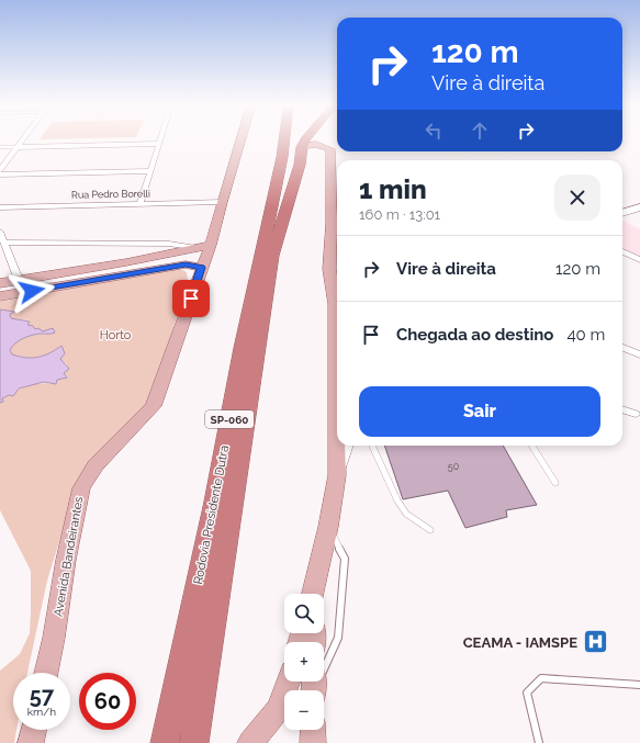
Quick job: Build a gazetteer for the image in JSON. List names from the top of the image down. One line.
{"streets":{"highway":["SP-060","Rodovia Presidente Dutra"],"main road":["Avenida Bandeirantes"],"street":["Rua Pedro Borelli"]},"crossings":[["Rua Pedro Borelli","Avenida Bandeirantes"]],"parks":["Horto"],"places":{"hospital":["CEAMA - IAMSPE"]},"house_numbers":["50"],"page":{"turn":["120 m","Vire à direita"],"heading":["1 min","160 m · 13:01"],"list":[{"name":"Vire à direita","value":"120 m"},{"name":"Chegada ao destino","value":"40 m"}],"buttons":"Sair","map_buttons":["+","−"],"speed":"57 km/h","limit":"60"}}
